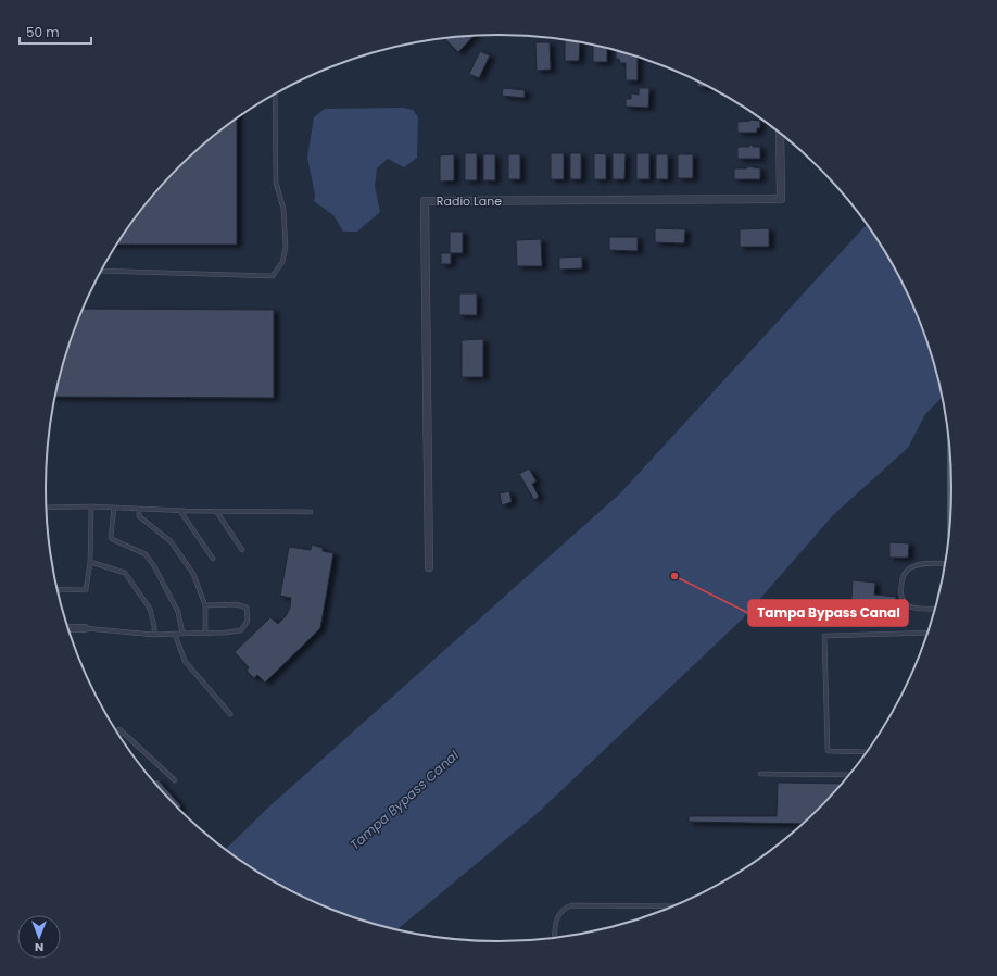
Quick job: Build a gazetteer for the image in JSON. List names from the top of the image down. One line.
{"streets":{"street":["Radio Lane"]},"water":["Tampa Bypass Canal"],"places":["Tampa Bypass Canal"],"scale_bar":"50 m","north":"bottom"}
